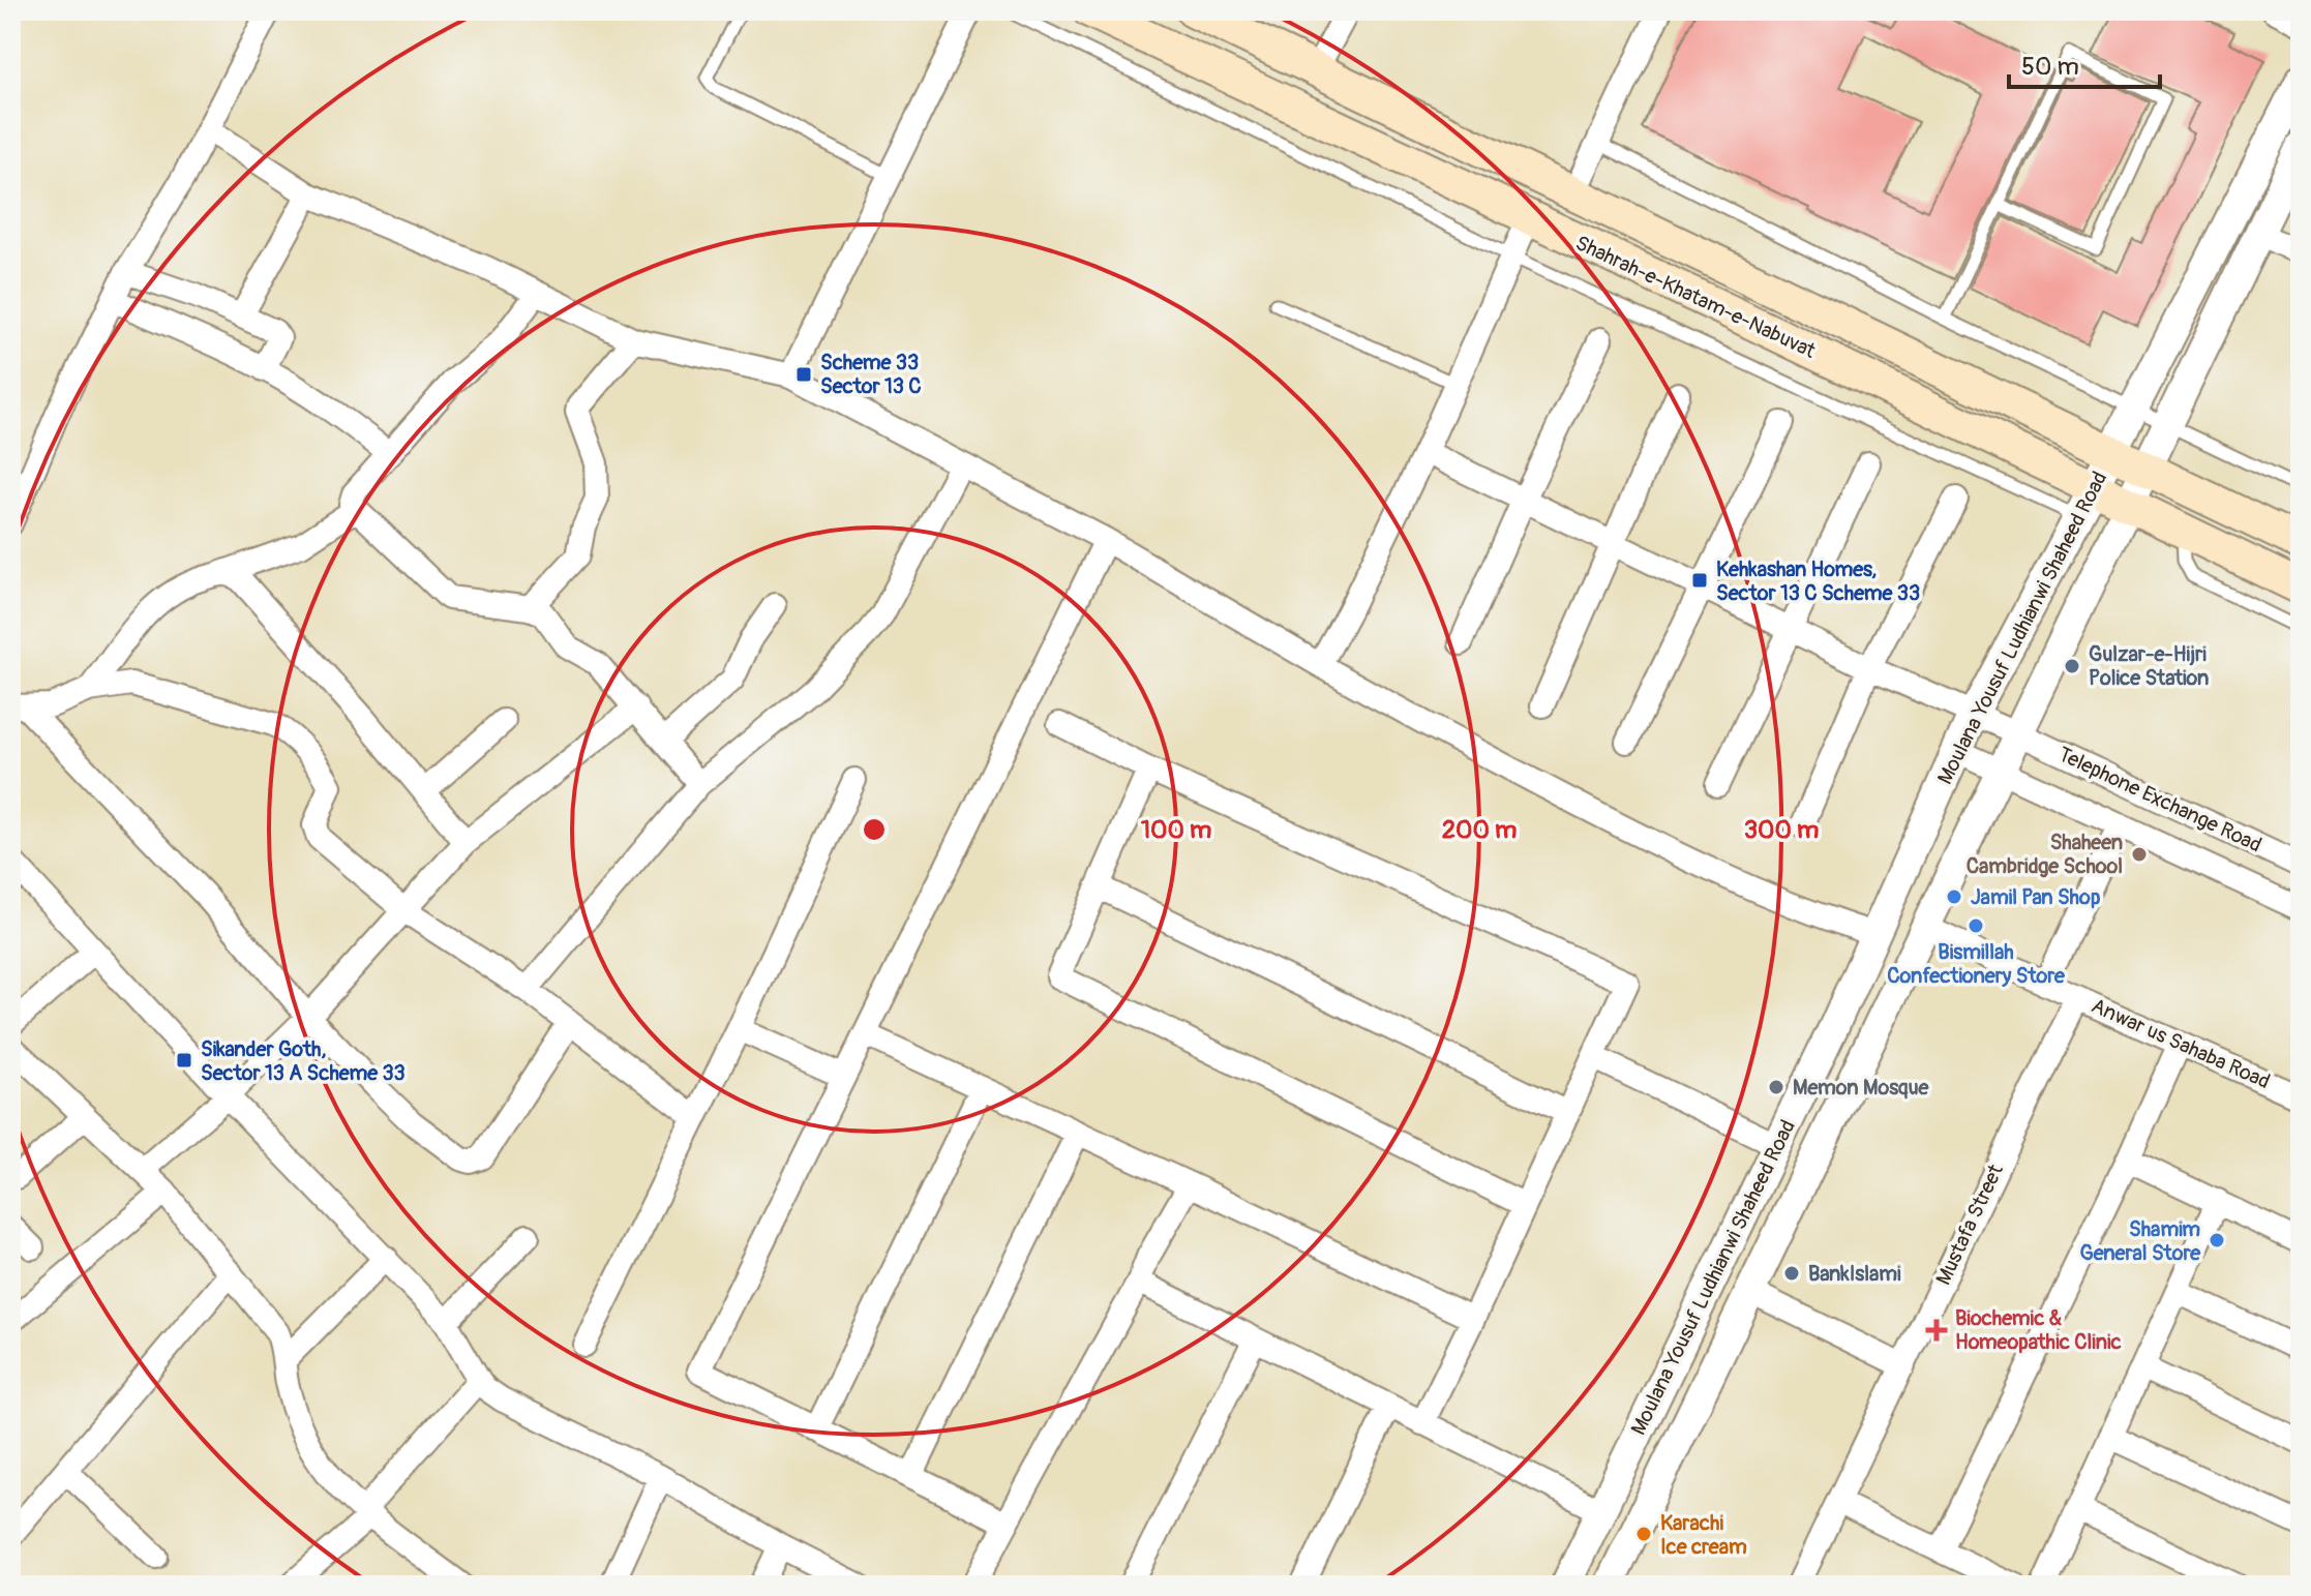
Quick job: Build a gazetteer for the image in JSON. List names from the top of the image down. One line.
{"streets":{"main road":["Shahrah-e-Khatam-e-Nabuvat"],"street":["Moulana Yousuf Ludhianwi Shaheed Road","Telephone Exchange Road","Anwar us Sahaba Road","Mustafa Street"]},"crossings":[["Shahrah-e-Khatam-e-Nabuvat","Moulana Yousuf Ludhianwi Shaheed Road"],["Moulana Yousuf Ludhianwi Shaheed Road","Telephone Exchange Road"],["Moulana Yousuf Ludhianwi Shaheed Road","Anwar us Sahaba Road"],["Anwar us Sahaba Road","Mustafa Street"]],"places":{"transit":["Scheme 33 Sector 13 C","Kehkashan Homes, Sector 13 C Scheme 33","Sikander Goth, Sector 13 A Scheme 33"],"other":["Gulzar-e-Hijri Police Station","Shaheen Cambridge School","Jamil Pan Shop","Bismillah Confectionery Store","Memon Mosque","Shamim General Store","BankIslami","Karachi Ice cream"],"health":["Biochemic & Homeopathic Clinic"]},"scale_bar":"50 m","rings":["100 m","200 m","300 m"]}
